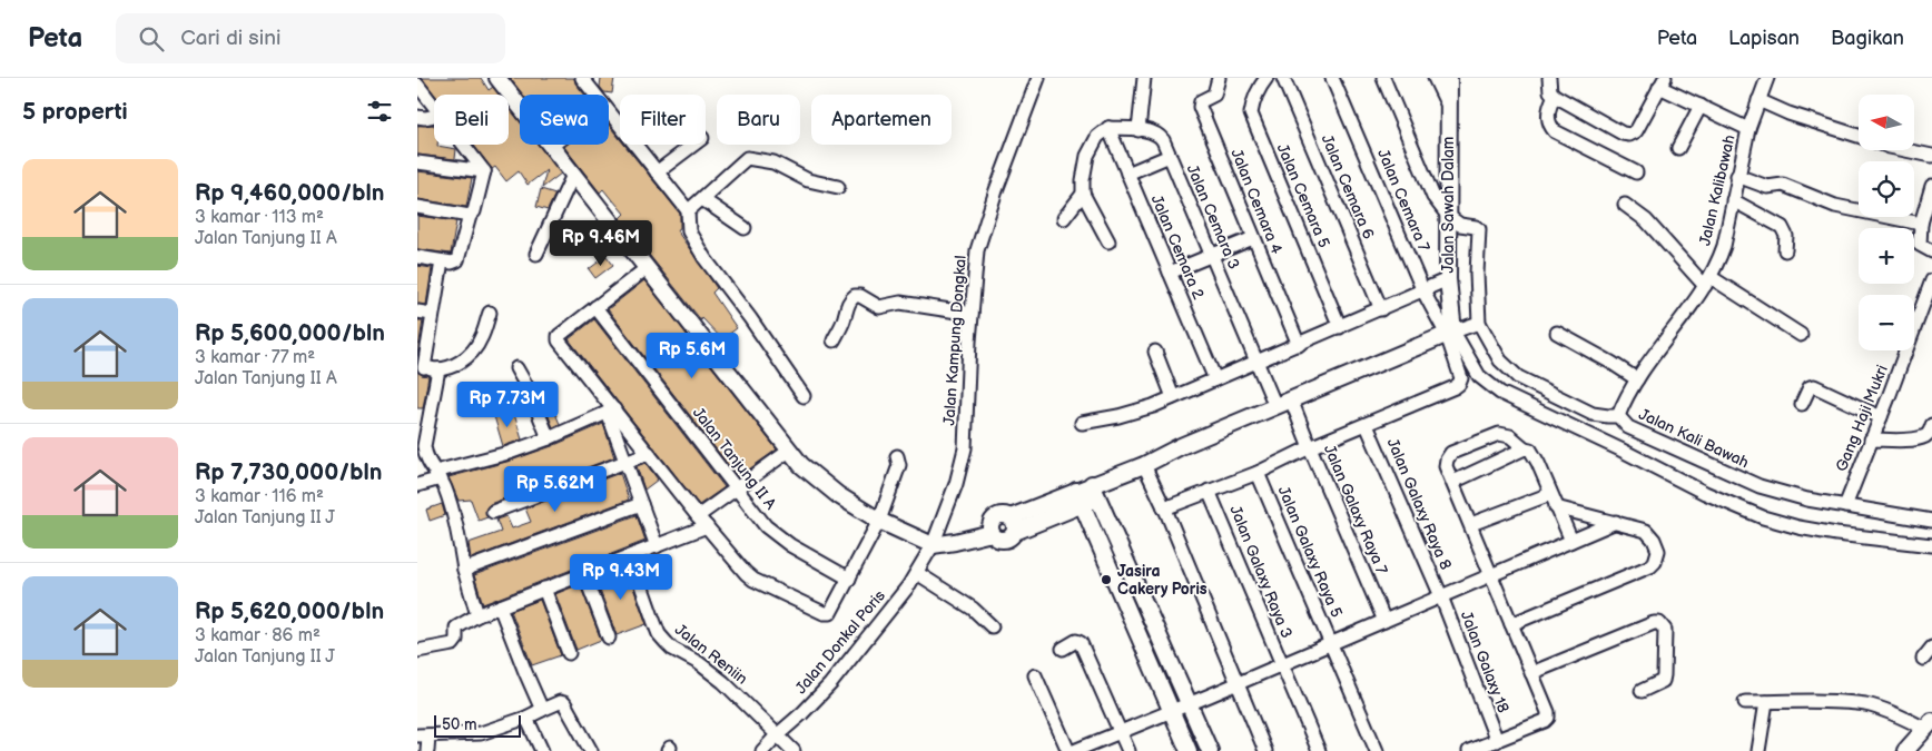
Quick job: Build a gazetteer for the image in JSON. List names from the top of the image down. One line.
{"streets":{"street":["Jalan Cemara 6","Jalan Kalibawah","Jalan Cemara 5","Jalan Cemara 7","Jalan Cemara 4","Jalan Sawah Dalam","Jalan Cemara 3","Jalan Cemara 2","Jalan Kampung Dongkal","Gang Haji Mukri","Jalan Kali Bawah","Jalan Tanjung II A","Jalan Galaxy Raya 8","Jalan Galaxy Raya 7","Jalan Galaxy Raya 5","Jalan Galaxy Raya 3","Jalan Donkal Poris","Jalan Reniin","Jalan Galaxy 18"]},"crossings":[["Jalan Kalibawah","Jalan Kali Bawah"],["Jalan Cemara 7","Jalan Sawah Dalam"],["Jalan Cemara 7","Jalan Kali Bawah"],["Jalan Sawah Dalam","Jalan Kali Bawah"],["Jalan Cemara 3","Jalan Cemara 2"],["Jalan Kampung Dongkal","Jalan Donkal Poris"],["Gang Haji Mukri","Jalan Kali Bawah"],["Jalan Galaxy Raya 8","Jalan Galaxy 18"],["Jalan Donkal Poris","Jalan Reniin"]],"places":["Jasira Cakery Poris"],"scale_bar":"50 m","north":"left","page":{"header":"Peta","search":"Cari di sini","nav":["Peta","Lapisan","Bagikan"],"heading":"5 properti","map_buttons":["+","−"],"chip":["Beli","Sewa","Filter","Baru","Apartemen"],"list":[{"name":"Rp 9,460,000/bln","note":"3 kamar · 113 m² · Jalan Tanjung II A"},{"name":"Rp 5,600,000/bln","note":"3 kamar · 77 m² · Jalan Tanjung II A"},{"name":"Rp 7,730,000/bln","note":"3 kamar · 116 m² · Jalan Tanjung II J"},{"name":"Rp 5,620,000/bln","note":"3 kamar · 86 m² · Jalan Tanjung II J"}],"price":["Rp 9.46M","Rp 5.6M","Rp 7.73M","Rp 5.62M","Rp 9.43M"],"scale":"50 m"}}
